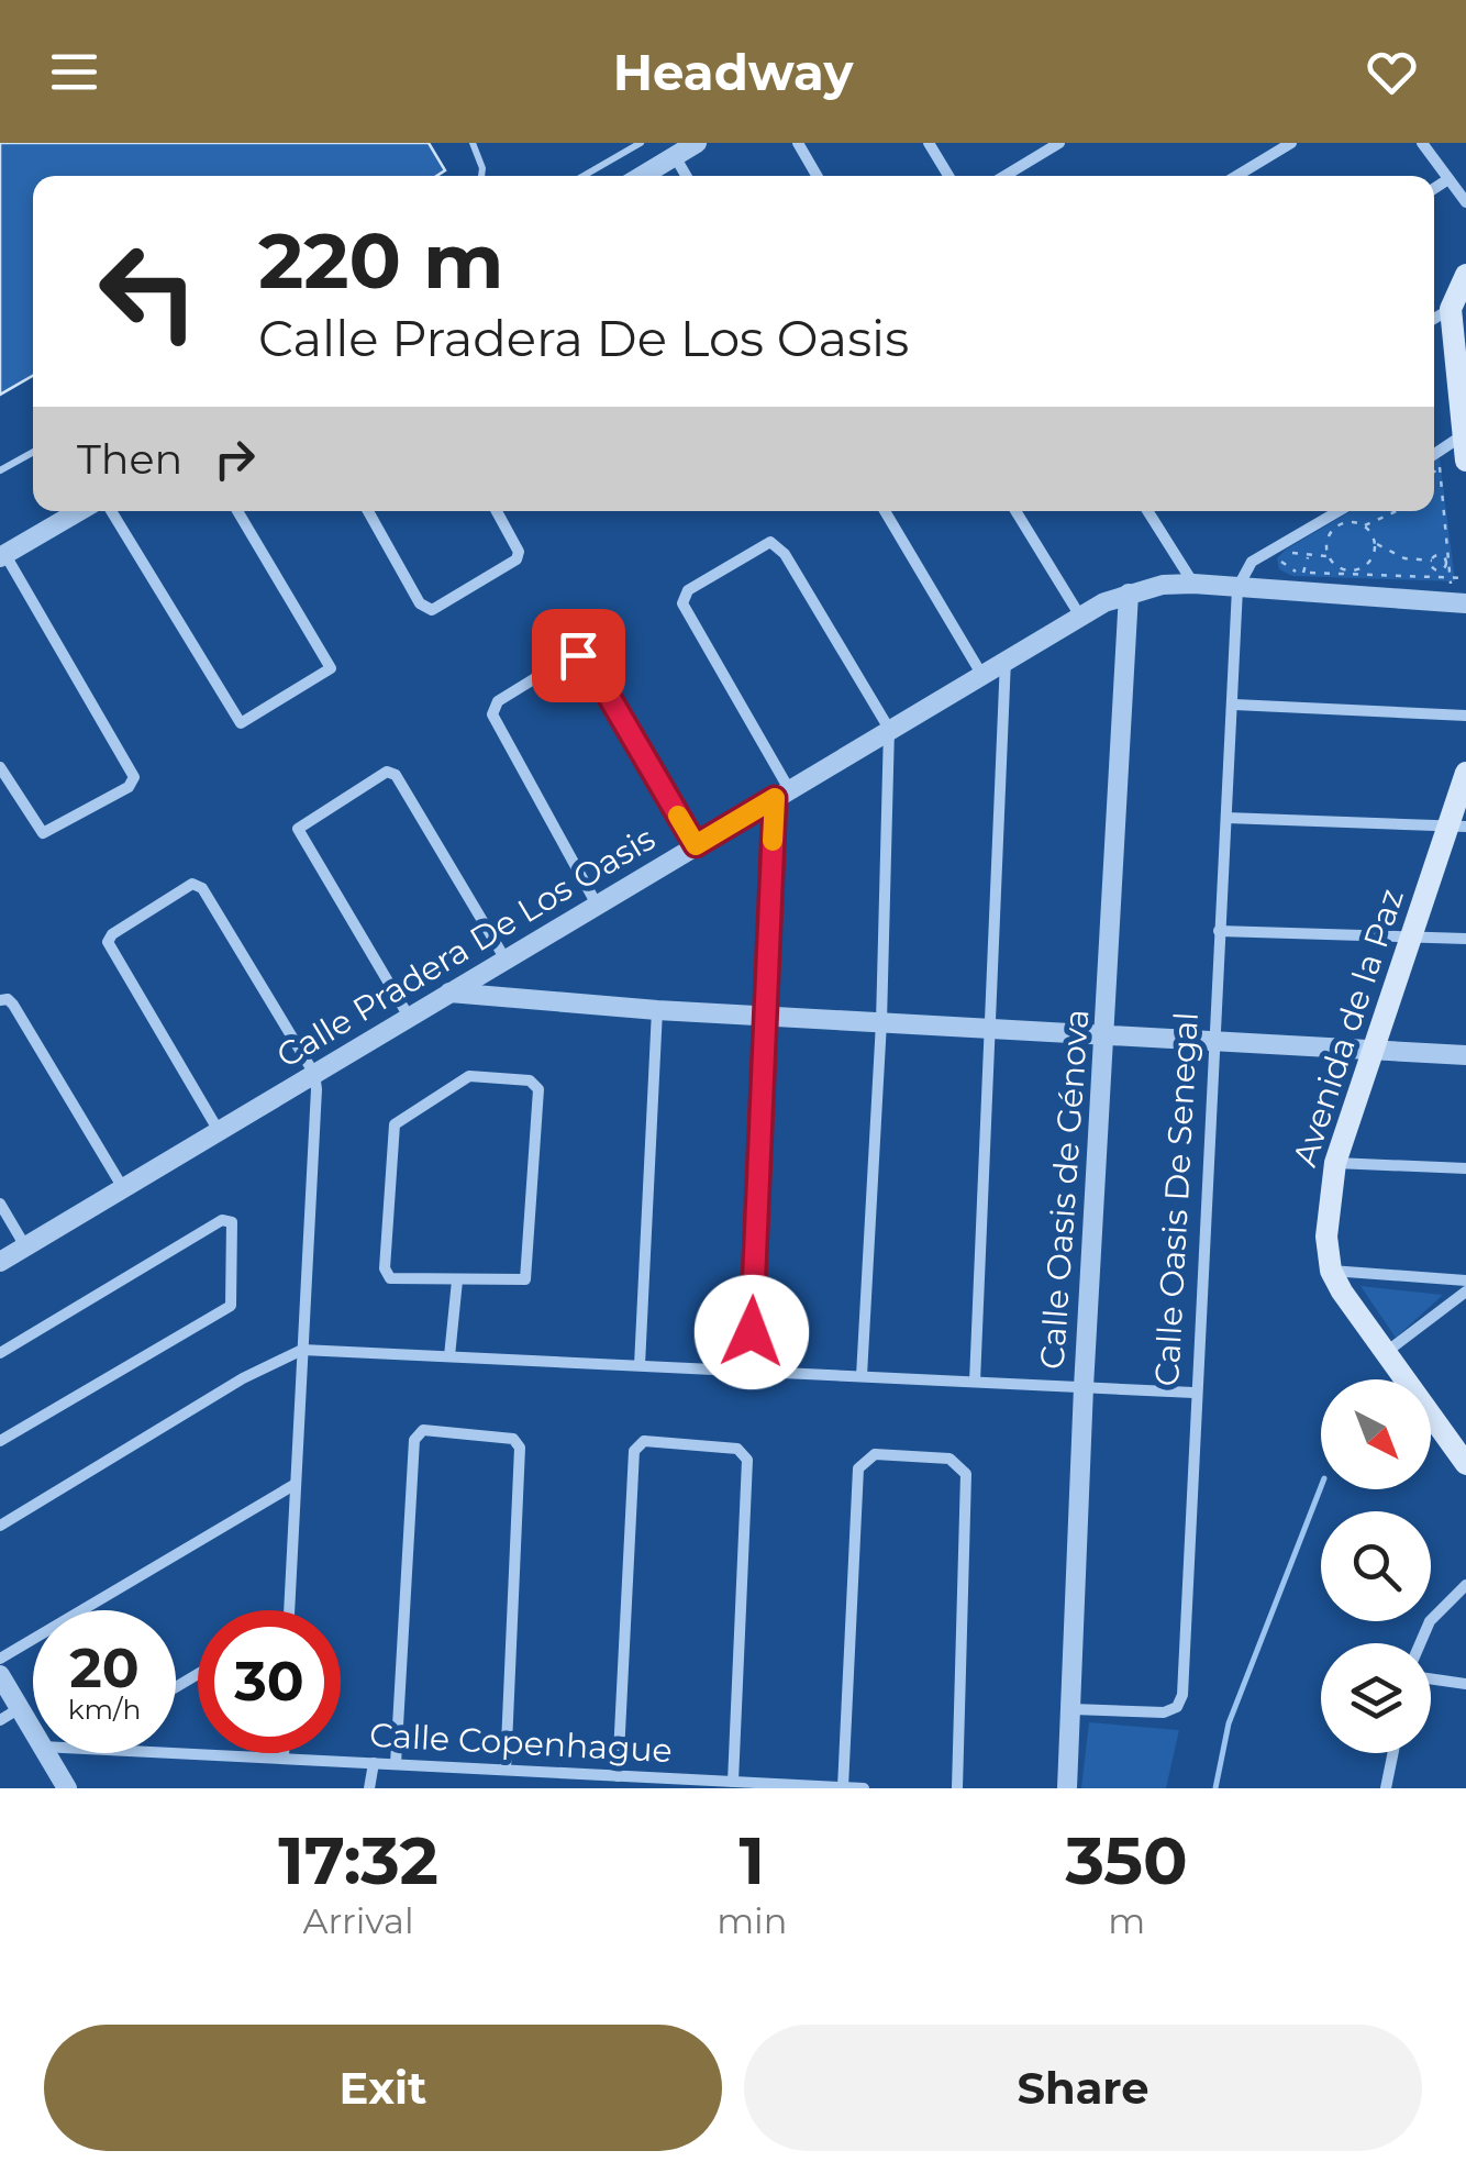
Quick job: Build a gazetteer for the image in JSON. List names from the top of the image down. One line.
{"streets":{"main road":["Avenida de la Paz"],"street":["Calle Pradera De Los Oasis","Calle Oasis de Génova","Calle Oasis De Senegal","Calle Copenhague"]},"crossings":[["Calle Pradera De Los Oasis","Calle Oasis de Génova"],["Calle Pradera De Los Oasis","Calle Oasis De Senegal"],["Calle Oasis de Génova","Calle Oasis De Senegal"]],"north":"bottom right","page":{"header":"Headway","turn":["220 m","Calle Pradera De Los Oasis"],"then":"Then","speed":"20 km/h","limit":"30","eta":["17:32","Arrival","1","min","350","m"],"buttons":["Exit","Share"]}}
